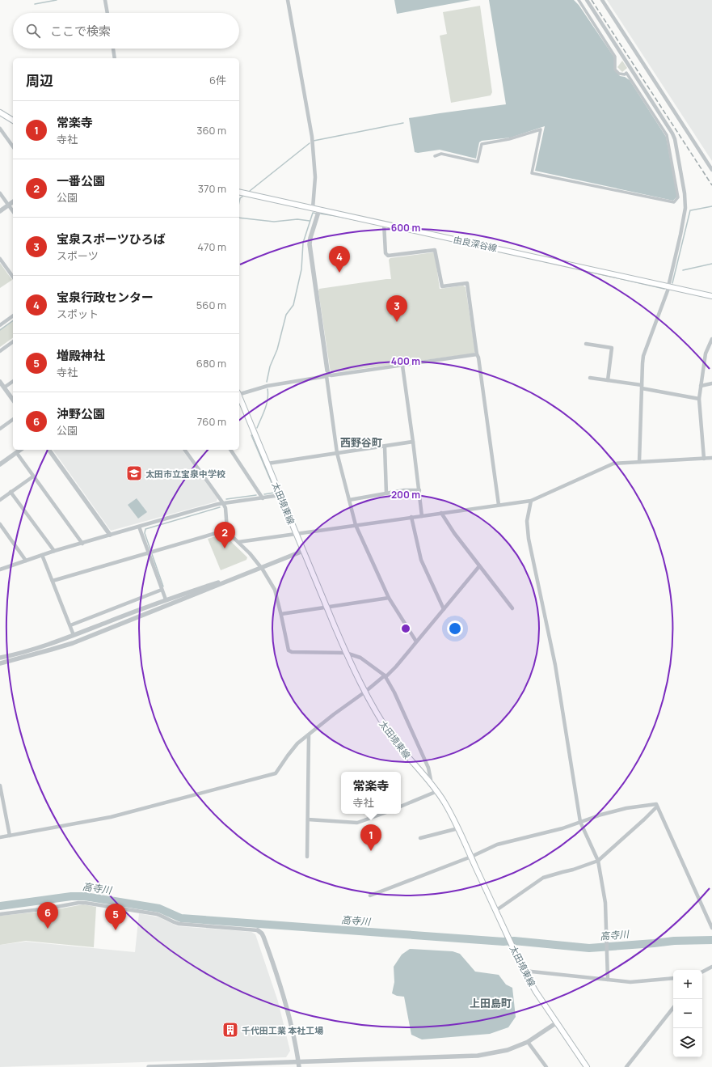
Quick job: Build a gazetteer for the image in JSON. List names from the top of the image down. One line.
{"streets":{"main road":["由良深谷線","太田境東線"]},"districts":["西野谷町","上田島町"],"water":["高寺川"],"places":{"school or university":["太田市立宝泉中学校"],"building":["千代田工業 本社工場"]},"page":{"search":"ここで検索","heading":["周辺","6件"],"list":[{"mark":"1","name":"常楽寺","note":"寺社","value":"360 m"},{"mark":"2","name":"一番公園","note":"公園","value":"370 m"},{"mark":"3","name":"宝泉スポーツひろば","note":"スポーツ","value":"470 m"},{"mark":"4","name":"宝泉行政センター","note":"スポット","value":"560 m"},{"mark":"5","name":"増殿神社","note":"寺社","value":"680 m"},{"mark":"6","name":"沖野公園","note":"公園","value":"760 m"}],"pins":["4","3","2","1","6","5"],"popup":["常楽寺","寺社"],"map_buttons":["+","−"]},"rings":["600 m","400 m","200 m"]}
